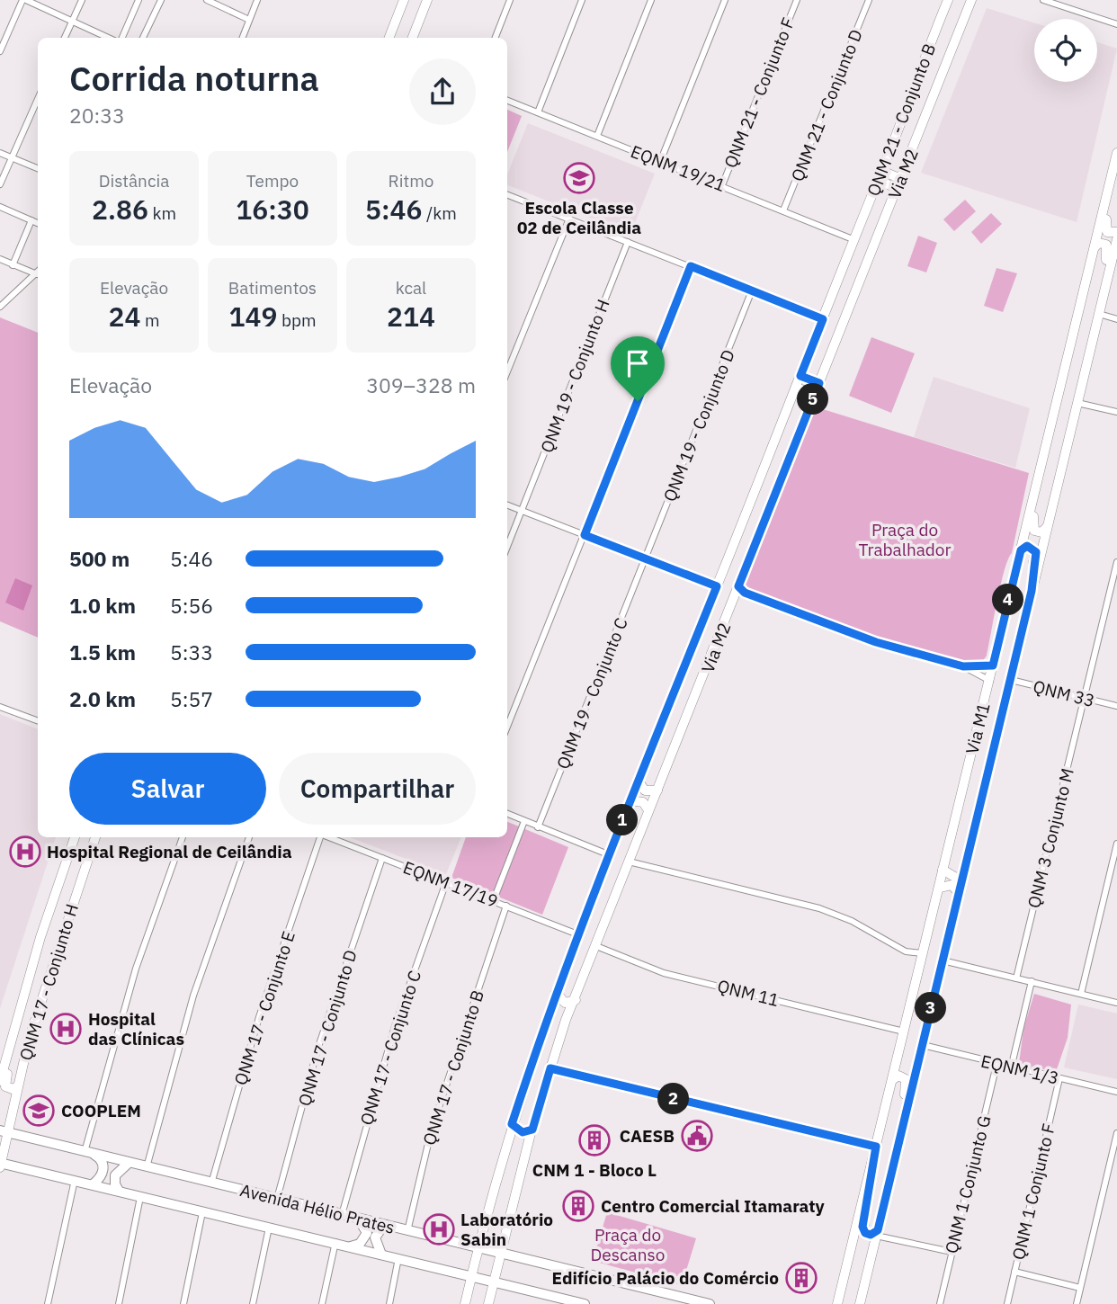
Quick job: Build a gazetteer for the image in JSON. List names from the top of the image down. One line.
{"streets":{"main road":["QNM 21 - Conjunto B","Via M2","Via M1","QNM 17 - Conjunto H","Avenida Hélio Prates"],"street":["QNM 21 - Conjunto F","QNM 21 - Conjunto D","EQNM 19/21","QNM 19 - Conjunto H","QNM 19 - Conjunto D","QNM 19 - Conjunto C","QNM 33","QNM 3 Conjunto M","EQNM 17/19","QNM 11","QNM 17 - Conjunto E","QNM 17 - Conjunto D","QNM 17 - Conjunto C","QNM 17 - Conjunto B","EQNM 1/3","QNM 1 Conjunto G","QNM 1 Conjunto F"]},"crossings":[["QNM 21 - Conjunto F","EQNM 19/21"],["QNM 21 - Conjunto D","EQNM 19/21"],["QNM 21 - Conjunto B","EQNM 19/21"],["Via M2","QNM 11"],["Via M2","Avenida Hélio Prates"],["QNM 19 - Conjunto D","QNM 19 - Conjunto C"],["QNM 33","QNM 3 Conjunto M"],["Via M1","QNM 11"],["EQNM 17/19","QNM 17 - Conjunto D"],["EQNM 17/19","QNM 17 - Conjunto C"],["EQNM 17/19","QNM 17 - Conjunto B"],["QNM 17 - Conjunto H","Avenida Hélio Prates"],["QNM 17 - Conjunto E","Avenida Hélio Prates"],["QNM 17 - Conjunto D","Avenida Hélio Prates"],["QNM 17 - Conjunto C","Avenida Hélio Prates"],["QNM 17 - Conjunto B","Avenida Hélio Prates"],["EQNM 1/3","QNM 1 Conjunto G"],["EQNM 1/3","QNM 1 Conjunto F"]],"parks":["Praça do Trabalhador","Praça do Descanso"],"places":{"school or university":["Escola Classe 02 de Ceilândia","COOPLEM"],"hospital":["Hospital Regional de Ceilândia","Hospital das Clínicas","Laboratório Sabin"],"public building":["CAESB"],"building":["CNM 1 - Bloco L","Centro Comercial Itamaraty","Edifício Palácio do Comércio"]},"page":{"heading":["Corrida noturna","20:33"],"stats":[["Distância","2.86 km"],["Tempo","16:30"],["Ritmo","5:46 /km"],["Elevação","24 m"],["Batimentos","149 bpm"],["kcal","214"]],"chart":["Elevação","309–328 m"],"pins":["5","4","1","3","2"],"list":[{"name":"500 m","note":"5:46"},{"name":"1.0 km","note":"5:56"},{"name":"1.5 km","note":"5:33"},{"name":"2.0 km","note":"5:57"}],"buttons":["Salvar","Compartilhar"]}}
